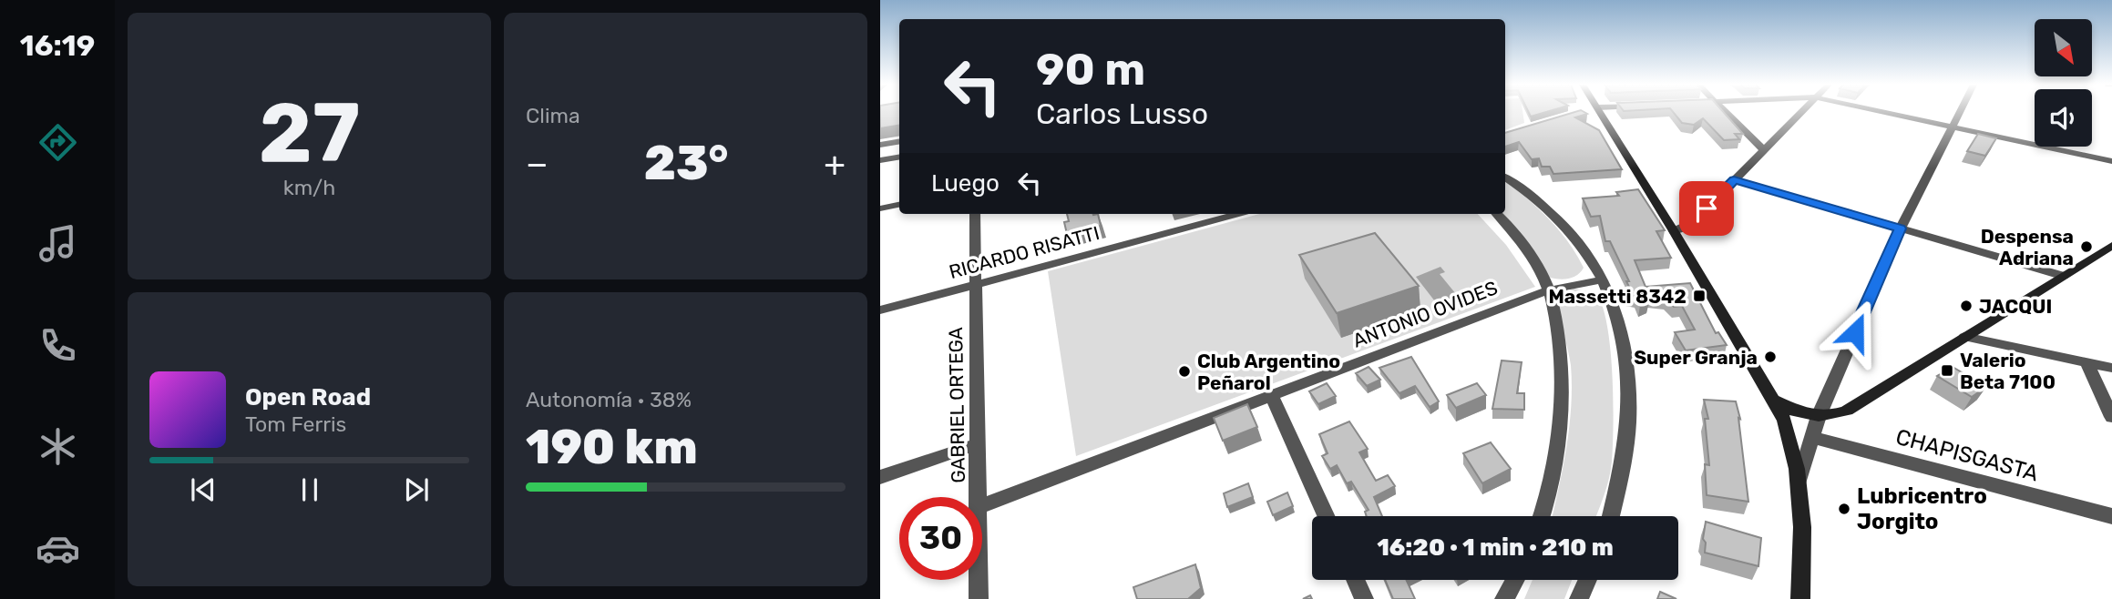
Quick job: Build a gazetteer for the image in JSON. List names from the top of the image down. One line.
{"streets":{"street":["RICARDO RISATTI","ANTONIO OVIDES","GABRIEL ORTEGA","CHAPISGASTA"]},"crossings":[["RICARDO RISATTI","GABRIEL ORTEGA"]],"places":{"other":["Despensa Adriana","JACQUI","Super Granja","Club Argentino Peñarol","Lubricentro Jorgito"],"transit":["Massetti 8342","Valerio Beta 7100"]},"north":"bottom right","page":{"tabs":"16:19","tile":[["27","km/h"],"Clima",["Autonomía · 38%","190 km"]],"turn":["90 m","Carlos Lusso"],"heat":["−","23°","+"],"then":"Luego","song":["Open Road","Tom Ferris"],"limit":"30","trip":"16:20 · 1 min · 210 m"}}
